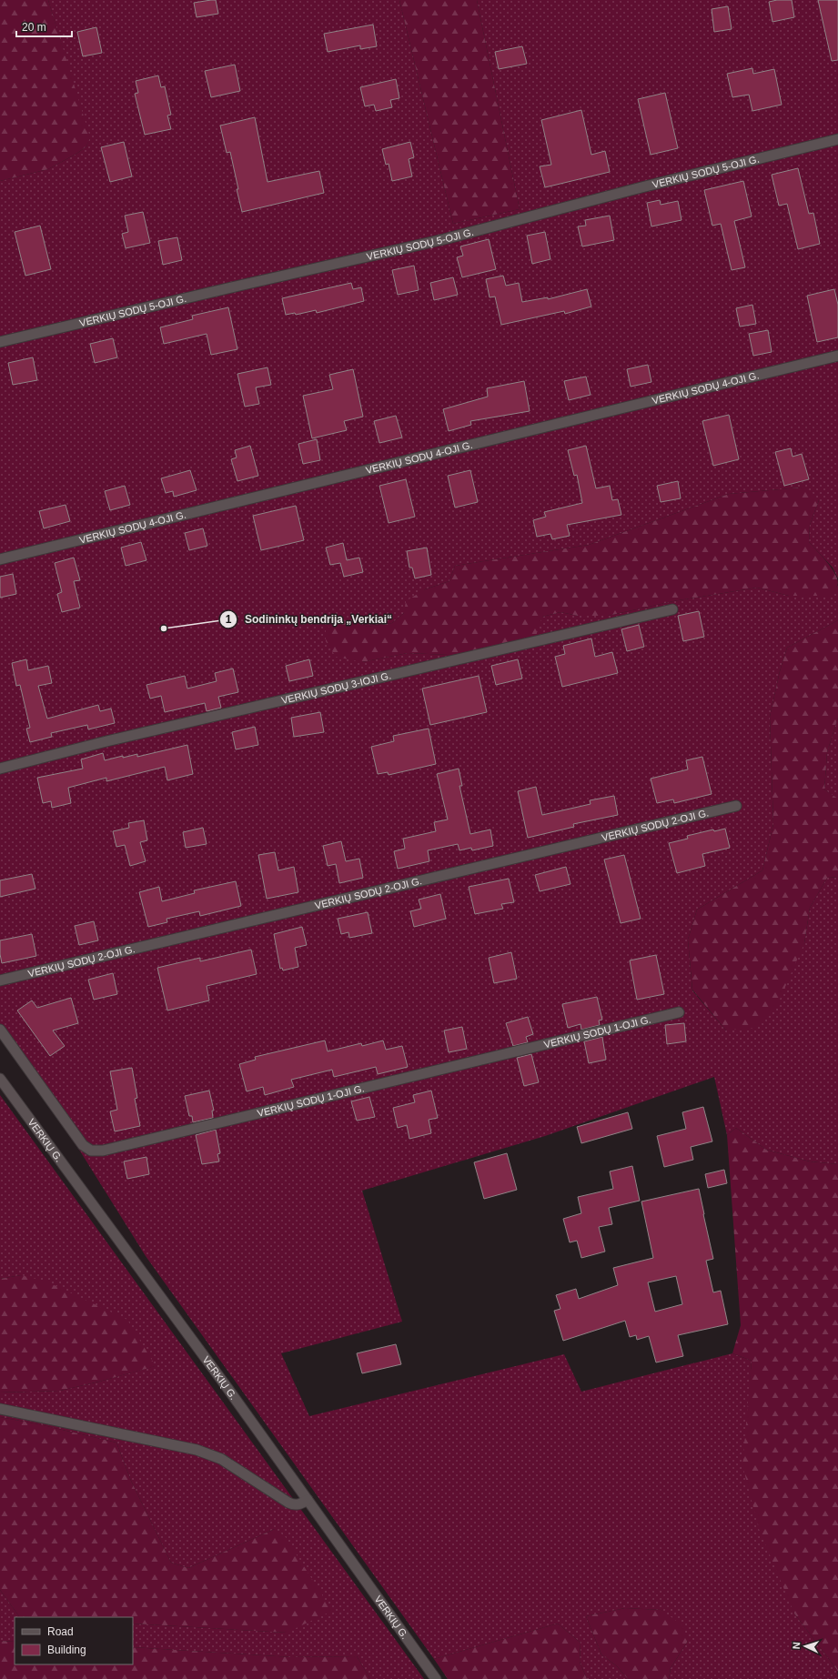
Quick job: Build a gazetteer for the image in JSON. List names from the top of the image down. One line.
{"streets":{"street":["VERKIŲ SODŲ 5-OJI G.","VERKIŲ SODŲ 4-OJI G.","VERKIŲ SODŲ 3-IOJI G.","VERKIŲ SODŲ 2-OJI G.","VERKIŲ SODŲ 1-OJI G.","VERKIŲ G."]},"places":["Sodininkų bendrija „Verkiai“"],"legend":["Road","Building"],"scale_bar":"20 m","north":"left"}
